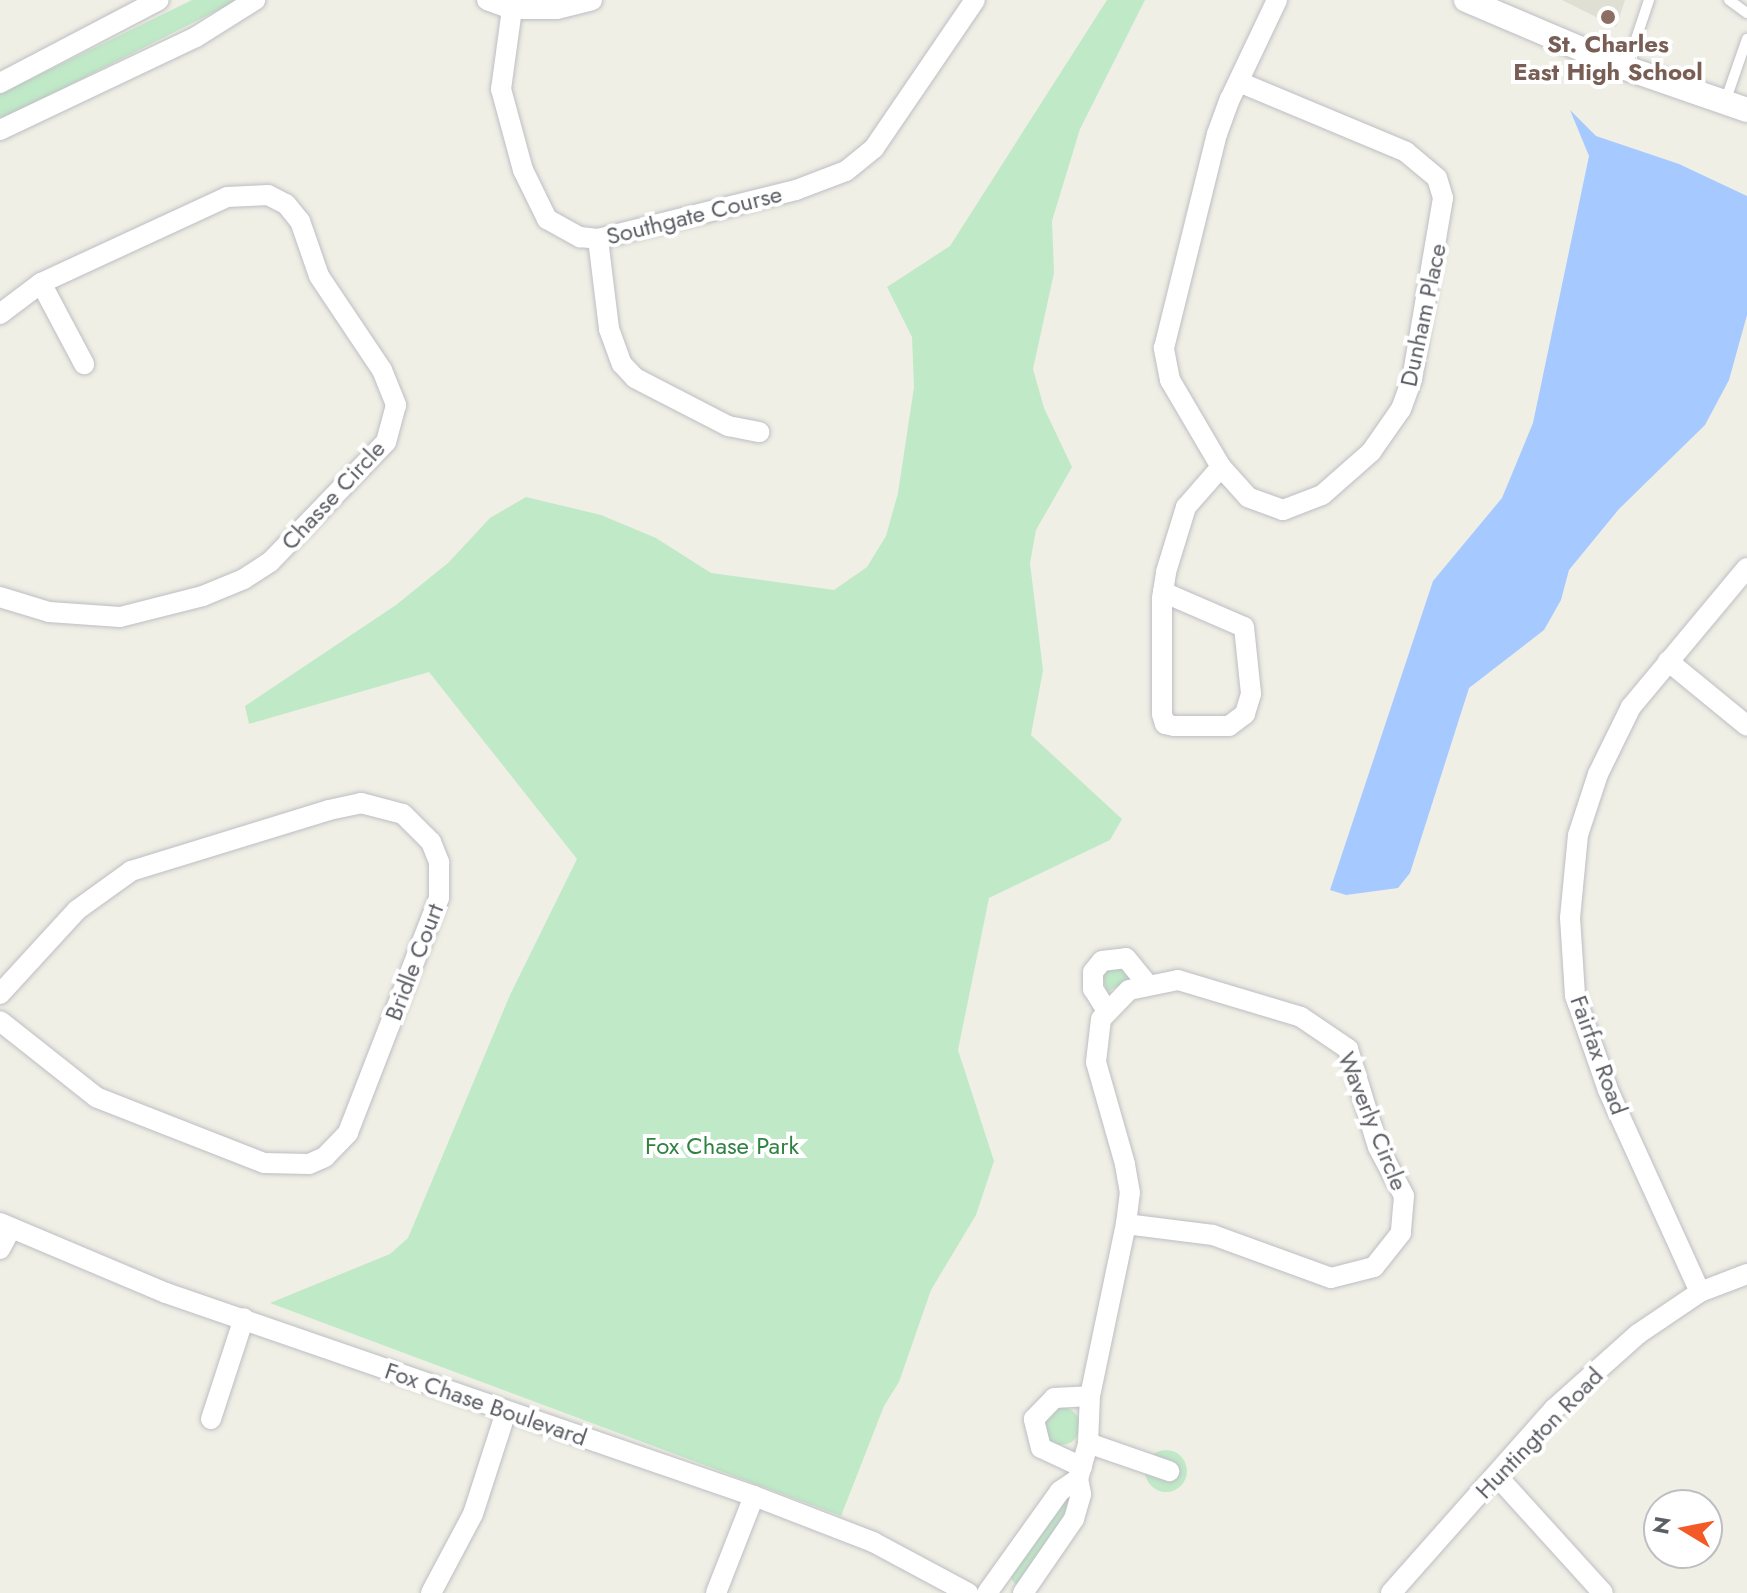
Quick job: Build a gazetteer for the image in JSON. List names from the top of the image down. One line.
{"streets":{"street":["Southgate Course","Dunham Place","Chasse Circle","Bridle Court","Fairfax Road","Waverly Circle","Fox Chase Boulevard","Huntington Road"]},"crossings":[["Fairfax Road","Huntington Road"]],"parks":["Fox Chase Park"],"places":["St. Charles East High School"],"north":"left"}
